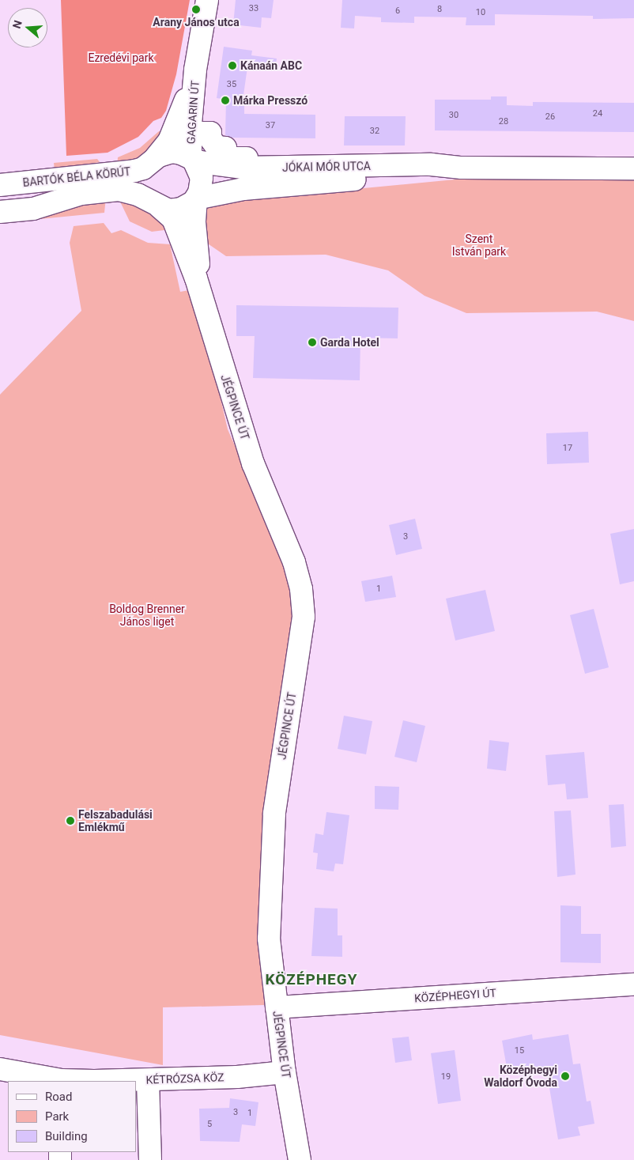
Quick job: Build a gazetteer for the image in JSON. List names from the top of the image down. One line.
{"streets":{"street":["GAGARIN ÚT","JÓKAI MÓR UTCA","BARTÓK BÉLA KÖRÚT","JÉGPINCE ÚT","KÖZÉPHEGYI ÚT","KÉTRÓZSA KÖZ"]},"crossings":[["GAGARIN ÚT","JÓKAI MÓR UTCA"],["GAGARIN ÚT","BARTÓK BÉLA KÖRÚT"],["GAGARIN ÚT","JÉGPINCE ÚT"],["JÓKAI MÓR UTCA","BARTÓK BÉLA KÖRÚT"],["JÓKAI MÓR UTCA","JÉGPINCE ÚT"],["BARTÓK BÉLA KÖRÚT","JÉGPINCE ÚT"],["JÉGPINCE ÚT","KÖZÉPHEGYI ÚT"],["JÉGPINCE ÚT","KÉTRÓZSA KÖZ"]],"districts":["KÖZÉPHEGY"],"parks":["Ezredévi park","Szent István park","Boldog Brenner János liget"],"places":["Arany János utca","Kánaán ABC","Márka Presszó","Garda Hotel","Felszabadulási Emlékmű","Középhegyi Waldorf Óvoda"],"house_numbers":["33","8","6","10","35","24","30","26","28","37","32","17","3","1","15","19","3","1","5"],"legend":["Road","Park","Building"],"north":"left"}
